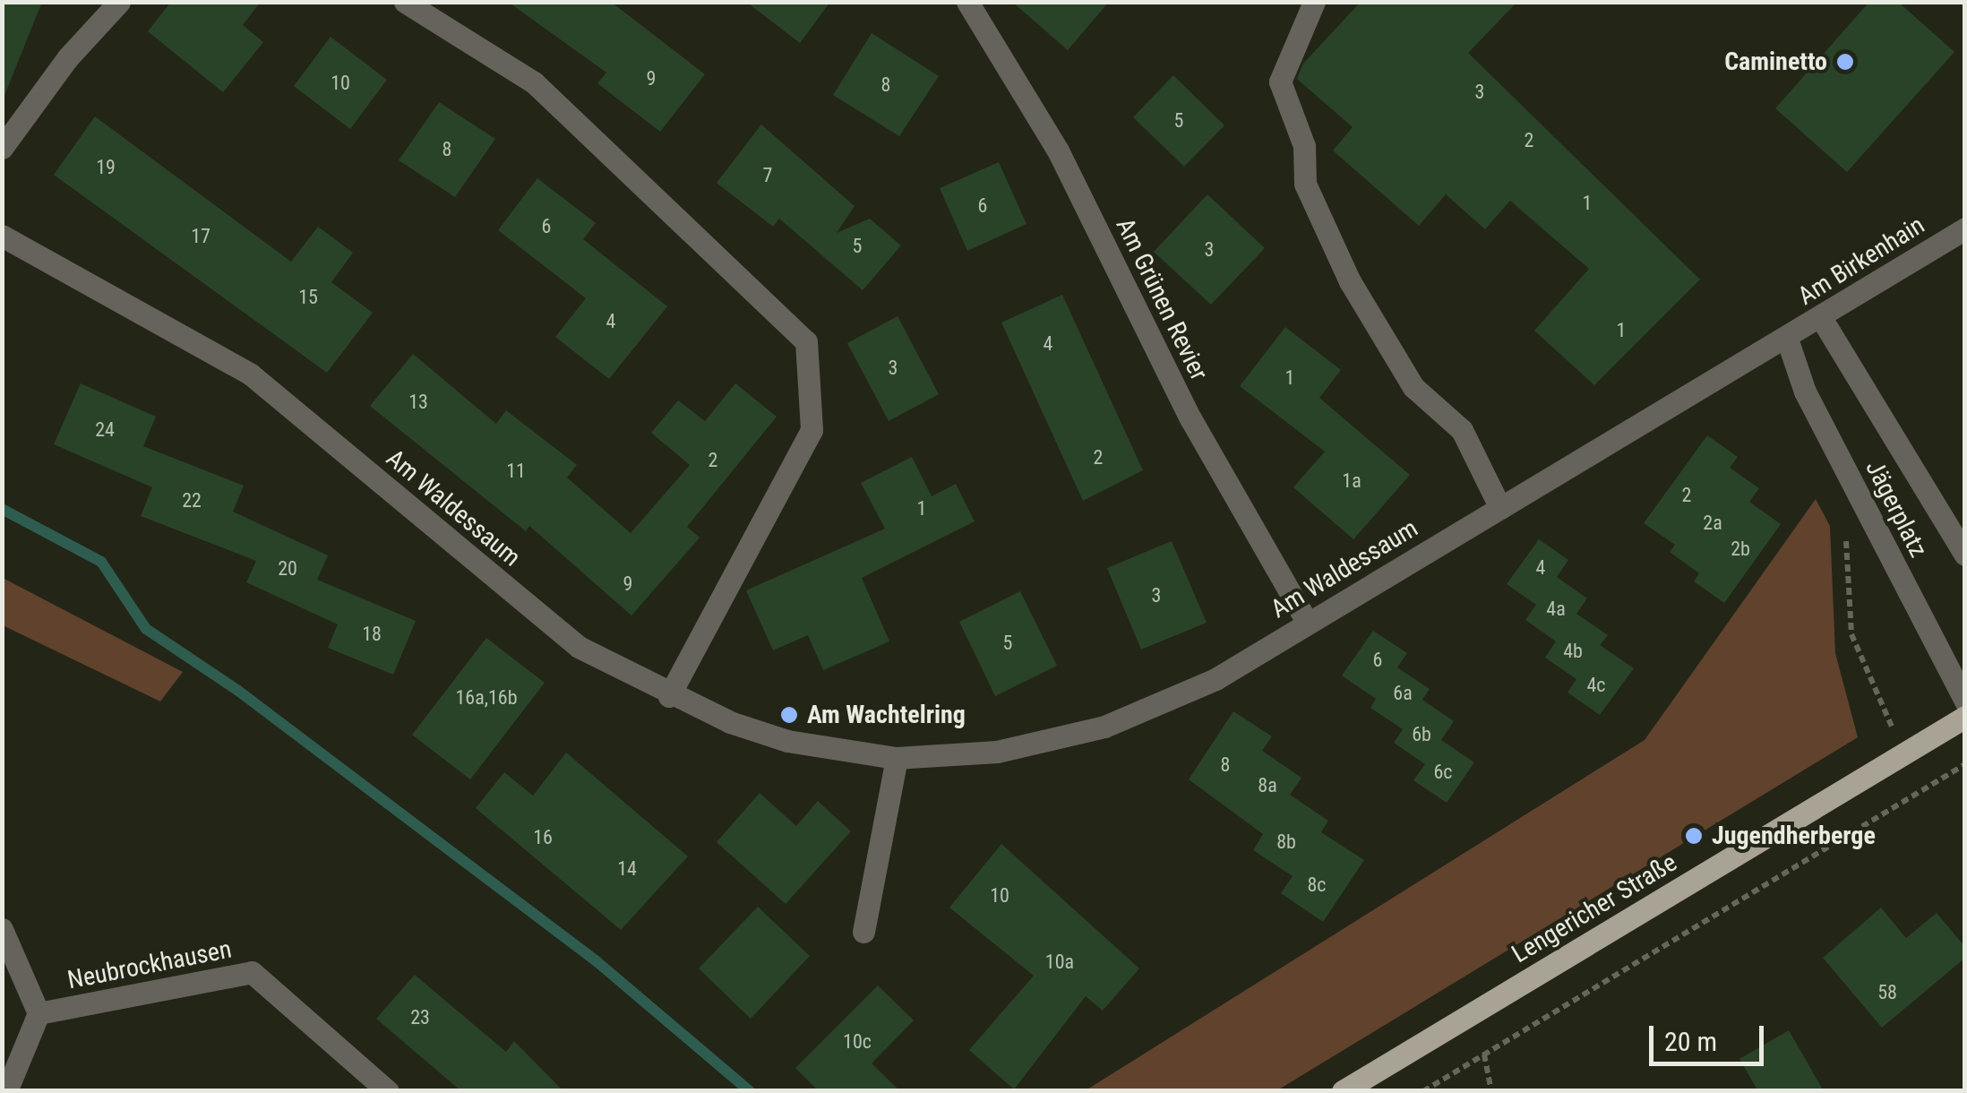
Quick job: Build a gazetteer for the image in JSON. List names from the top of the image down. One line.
{"streets":{"main road":["Lengericher Straße"],"street":["Am Birkenhain","Am Grünen Revier","Am Waldessaum","Jägerplatz","Neubrockhausen"]},"crossings":[["Am Birkenhain","Am Waldessaum"],["Am Birkenhain","Jägerplatz"],["Am Grünen Revier","Am Waldessaum"],["Am Waldessaum","Jägerplatz"]],"places":["Caminetto","Am Wachtelring","Jugendherberge"],"house_numbers":["9","10","8","3","5","2","8","19","7","1","6","6","17","5","3","15","4","1","4","3","1","13","24","2","2","11","1a","2","22","1","2a","2b","4","20","9","3","4a","18","5","4b","6","4c","6a","16a,16b","6b","8","6c","8a","16","8b","14","8c","10","10a","58","23","10c"],"scale_bar":"20 m"}
